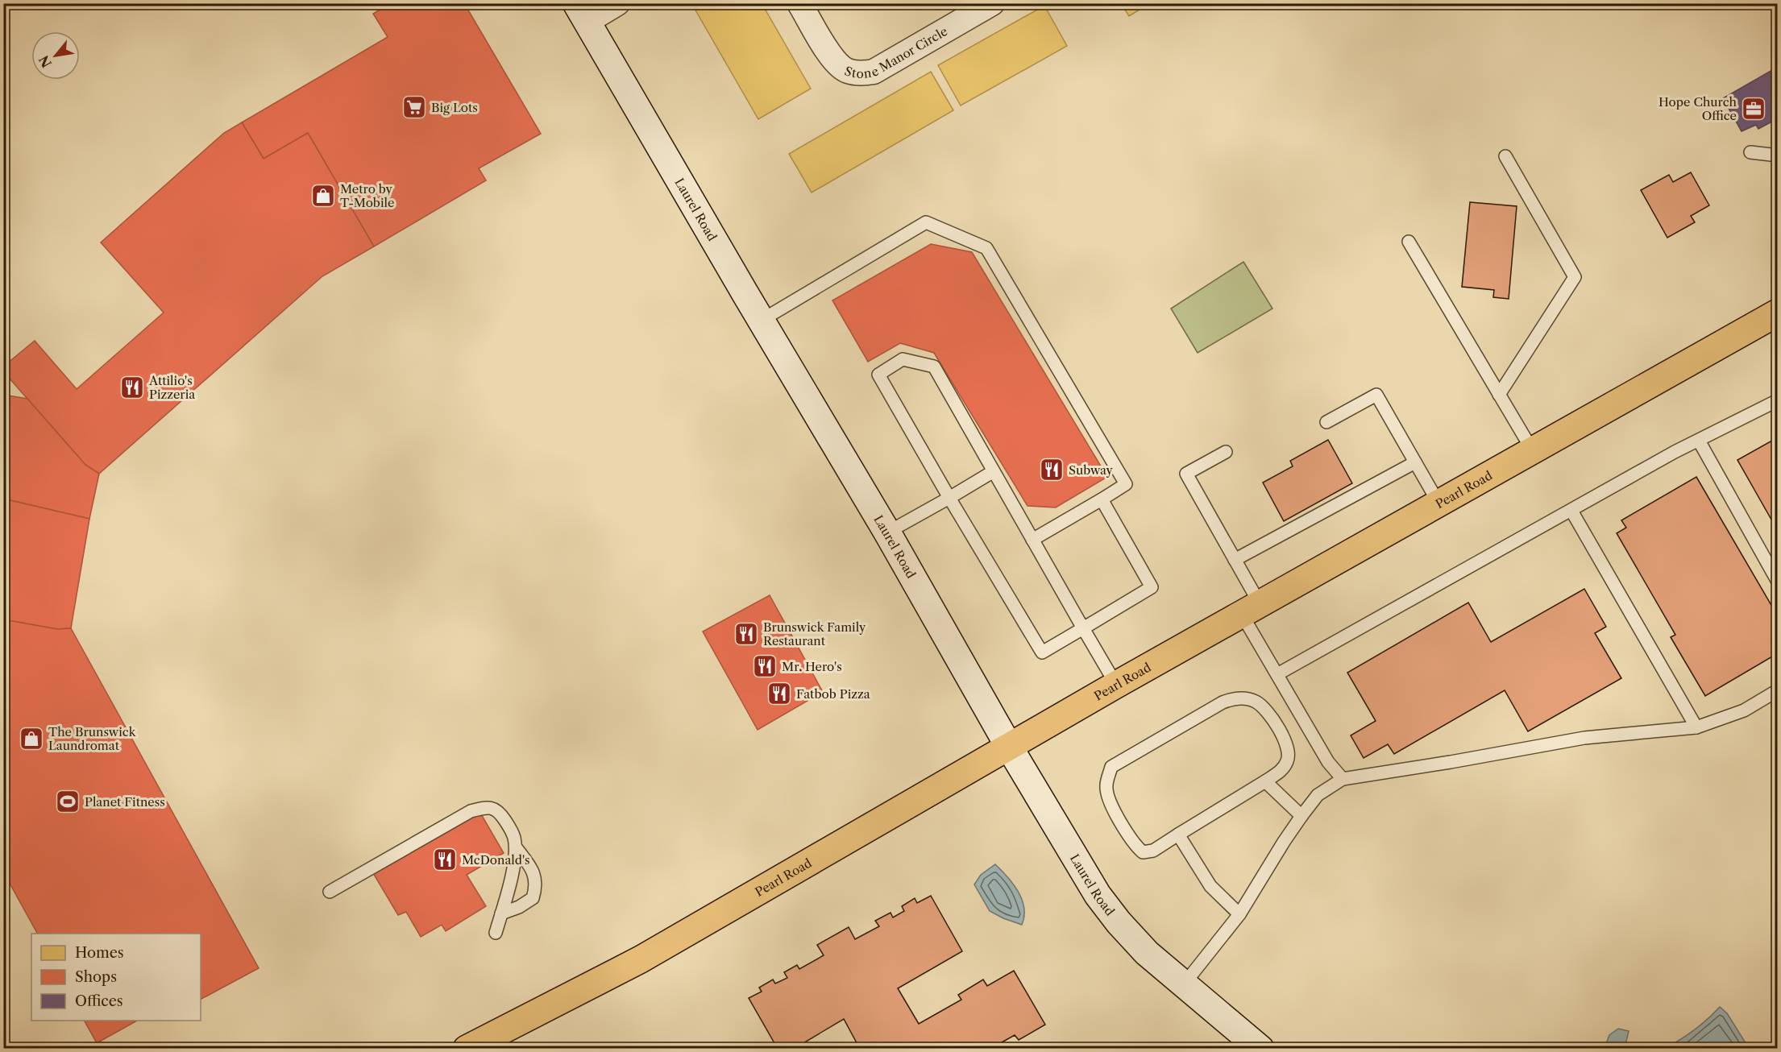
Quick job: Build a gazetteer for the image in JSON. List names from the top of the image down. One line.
{"streets":{"main road":["Pearl Road"],"street":["Stone Manor Circle","Laurel Road"]},"crossings":[["Laurel Road","Pearl Road"]],"places":{"supermarket":["Big Lots"],"office":["Hope Church Office"],"shop":["Metro by T-Mobile","The Brunswick Laundromat"],"restaurant":["Attilio's Pizzeria","Subway","Brunswick Family Restaurant","Mr. Hero's","Fatbob Pizza","McDonald's"],"sports":["Planet Fitness"]},"legend":["Homes","Shops","Offices"],"north":"bottom left"}
